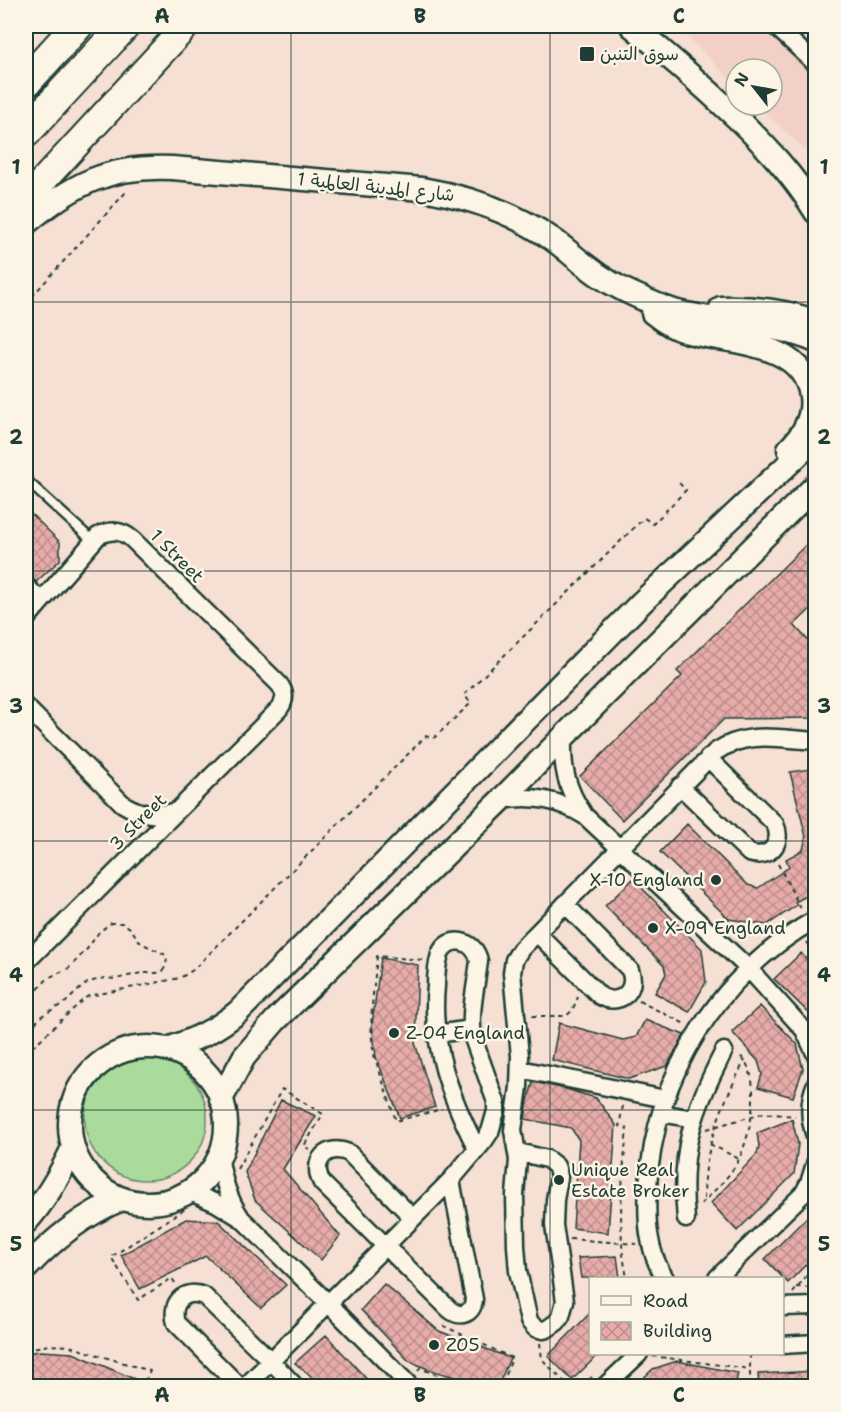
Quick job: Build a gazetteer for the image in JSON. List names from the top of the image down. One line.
{"streets":{"street":["شارع المدينة العالمية 1","1 Street","3 Street"]},"crossings":[["1 Street","3 Street"]],"places":{"transit":["سوق التنبن"],"other":["X-10 England","X-09 England","Z-04 England","Unique Real Estate Broker","Z05"]},"legend":["Road","Building"],"north":"top left","grid":{"columns":["A","B","C"],"rows":["1","2","3","4","5"]}}
